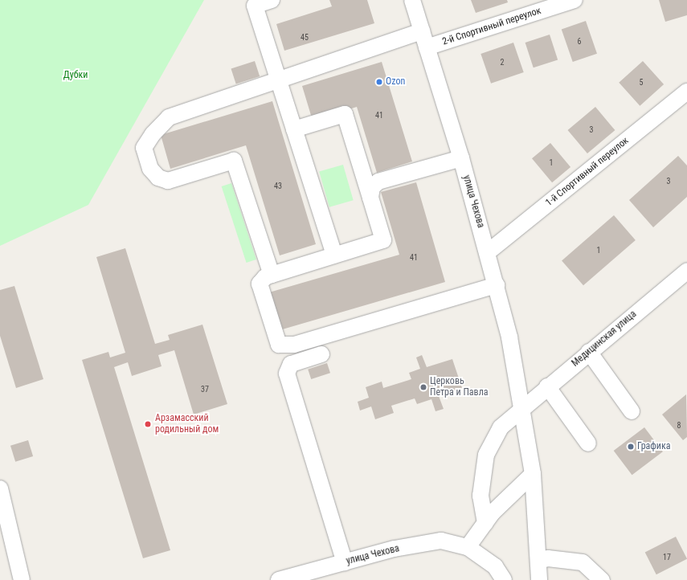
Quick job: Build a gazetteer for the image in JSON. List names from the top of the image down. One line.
{"streets":{"street":["2-й Спортивный переулок","1-й Спортивный переулок","улица Чехова","Медицинская улица"]},"crossings":[["2-й Спортивный переулок","улица Чехова"],["1-й Спортивный переулок","улица Чехова"],["улица Чехова","Медицинская улица"]],"parks":["Дубки"],"places":["Ozon","Церковь Петра и Павла","Арзамасский родильный дом","Графика"],"house_numbers":["45","6","2","5","41","3","1","3","43","1","41","37","8","17"]}
